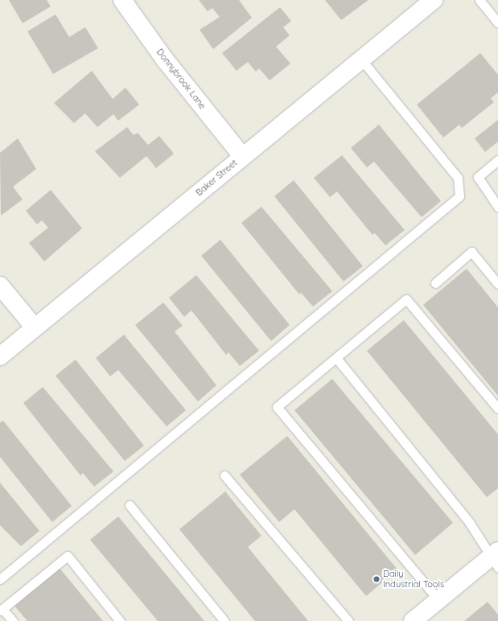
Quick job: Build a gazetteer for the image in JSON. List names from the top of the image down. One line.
{"streets":{"main road":["Donnybrook Lane","Baker Street"]},"crossings":[["Donnybrook Lane","Baker Street"]],"places":["Daily Industrial Tools"]}
